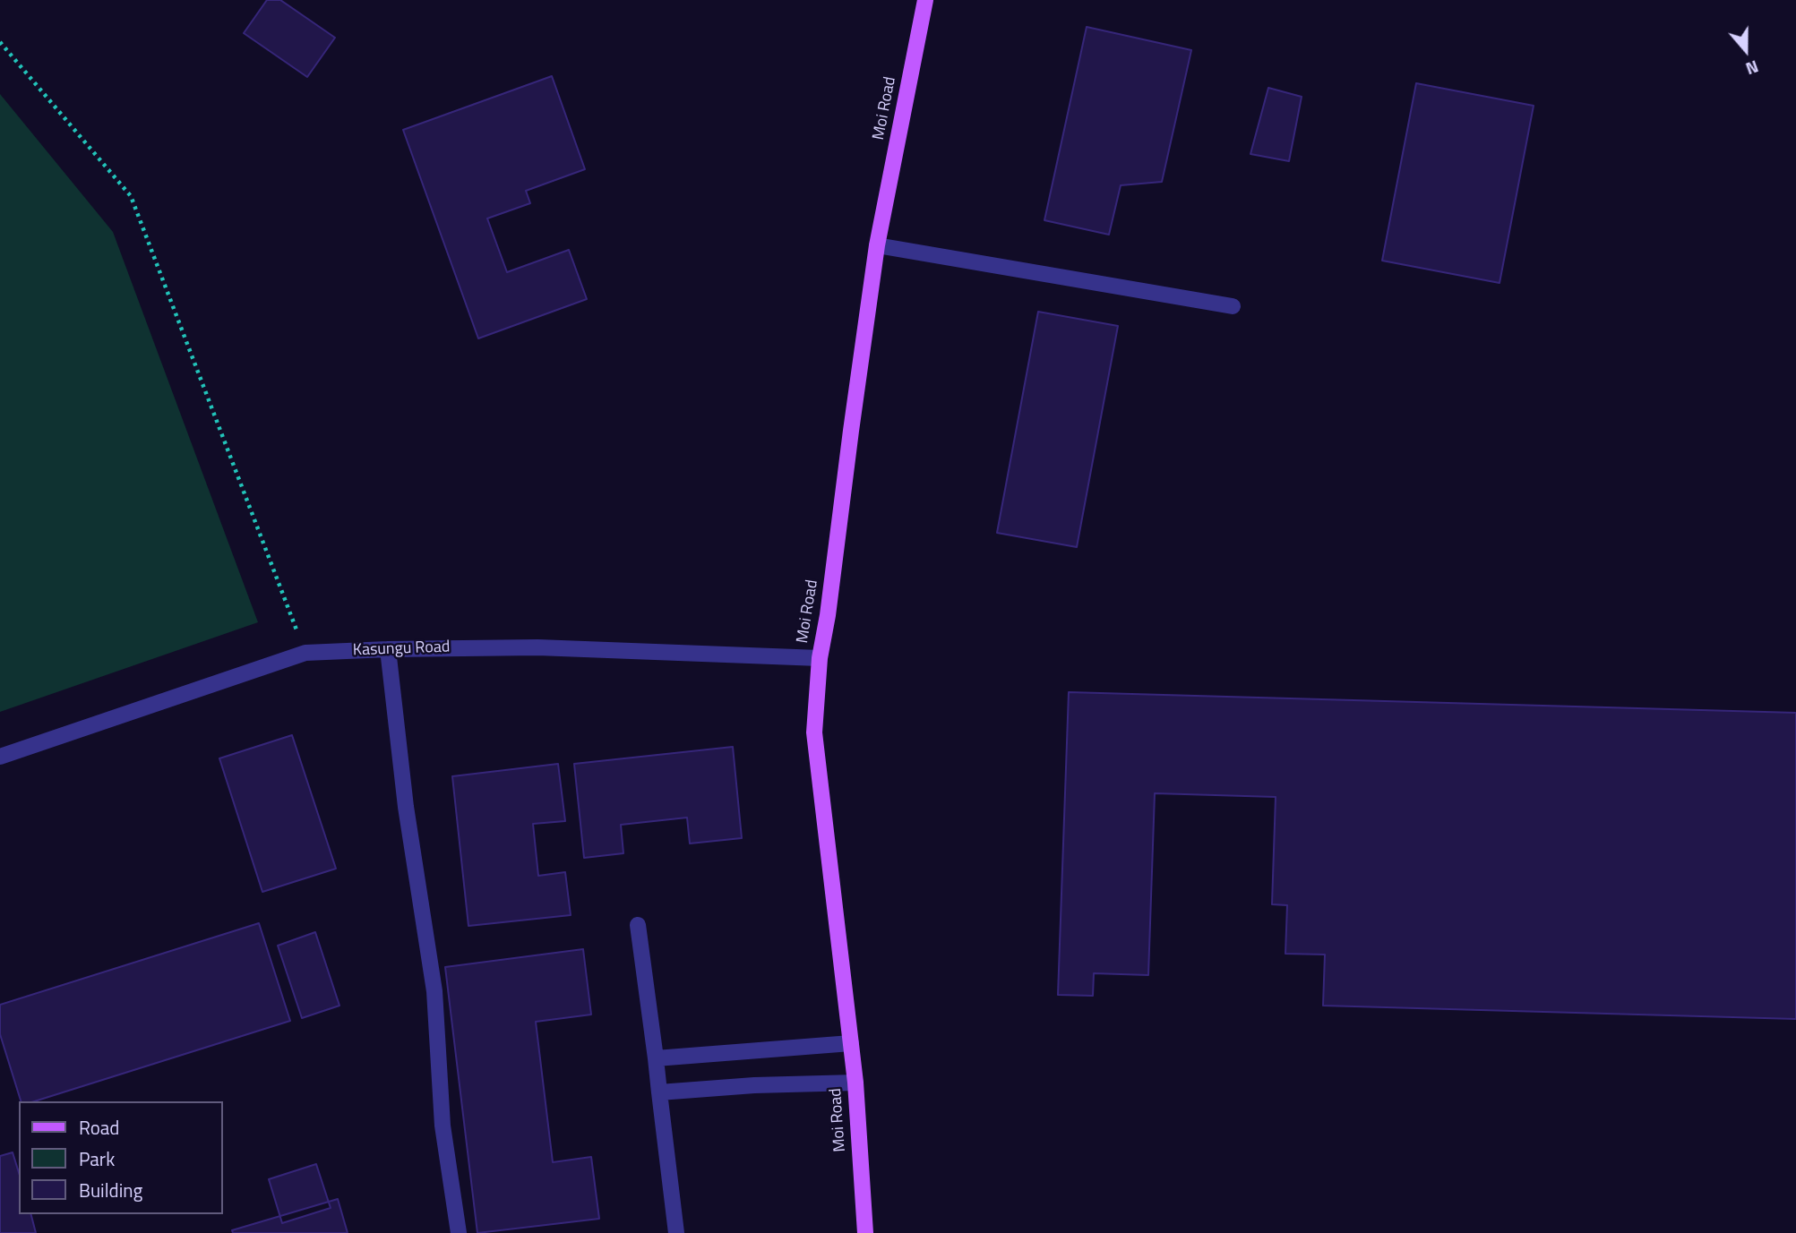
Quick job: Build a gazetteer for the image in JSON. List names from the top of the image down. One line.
{"streets":{"main road":["Moi Road"],"street":["Kasungu Road"]},"crossings":[["Moi Road","Kasungu Road"]],"legend":["Road","Park","Building"],"north":"bottom"}
